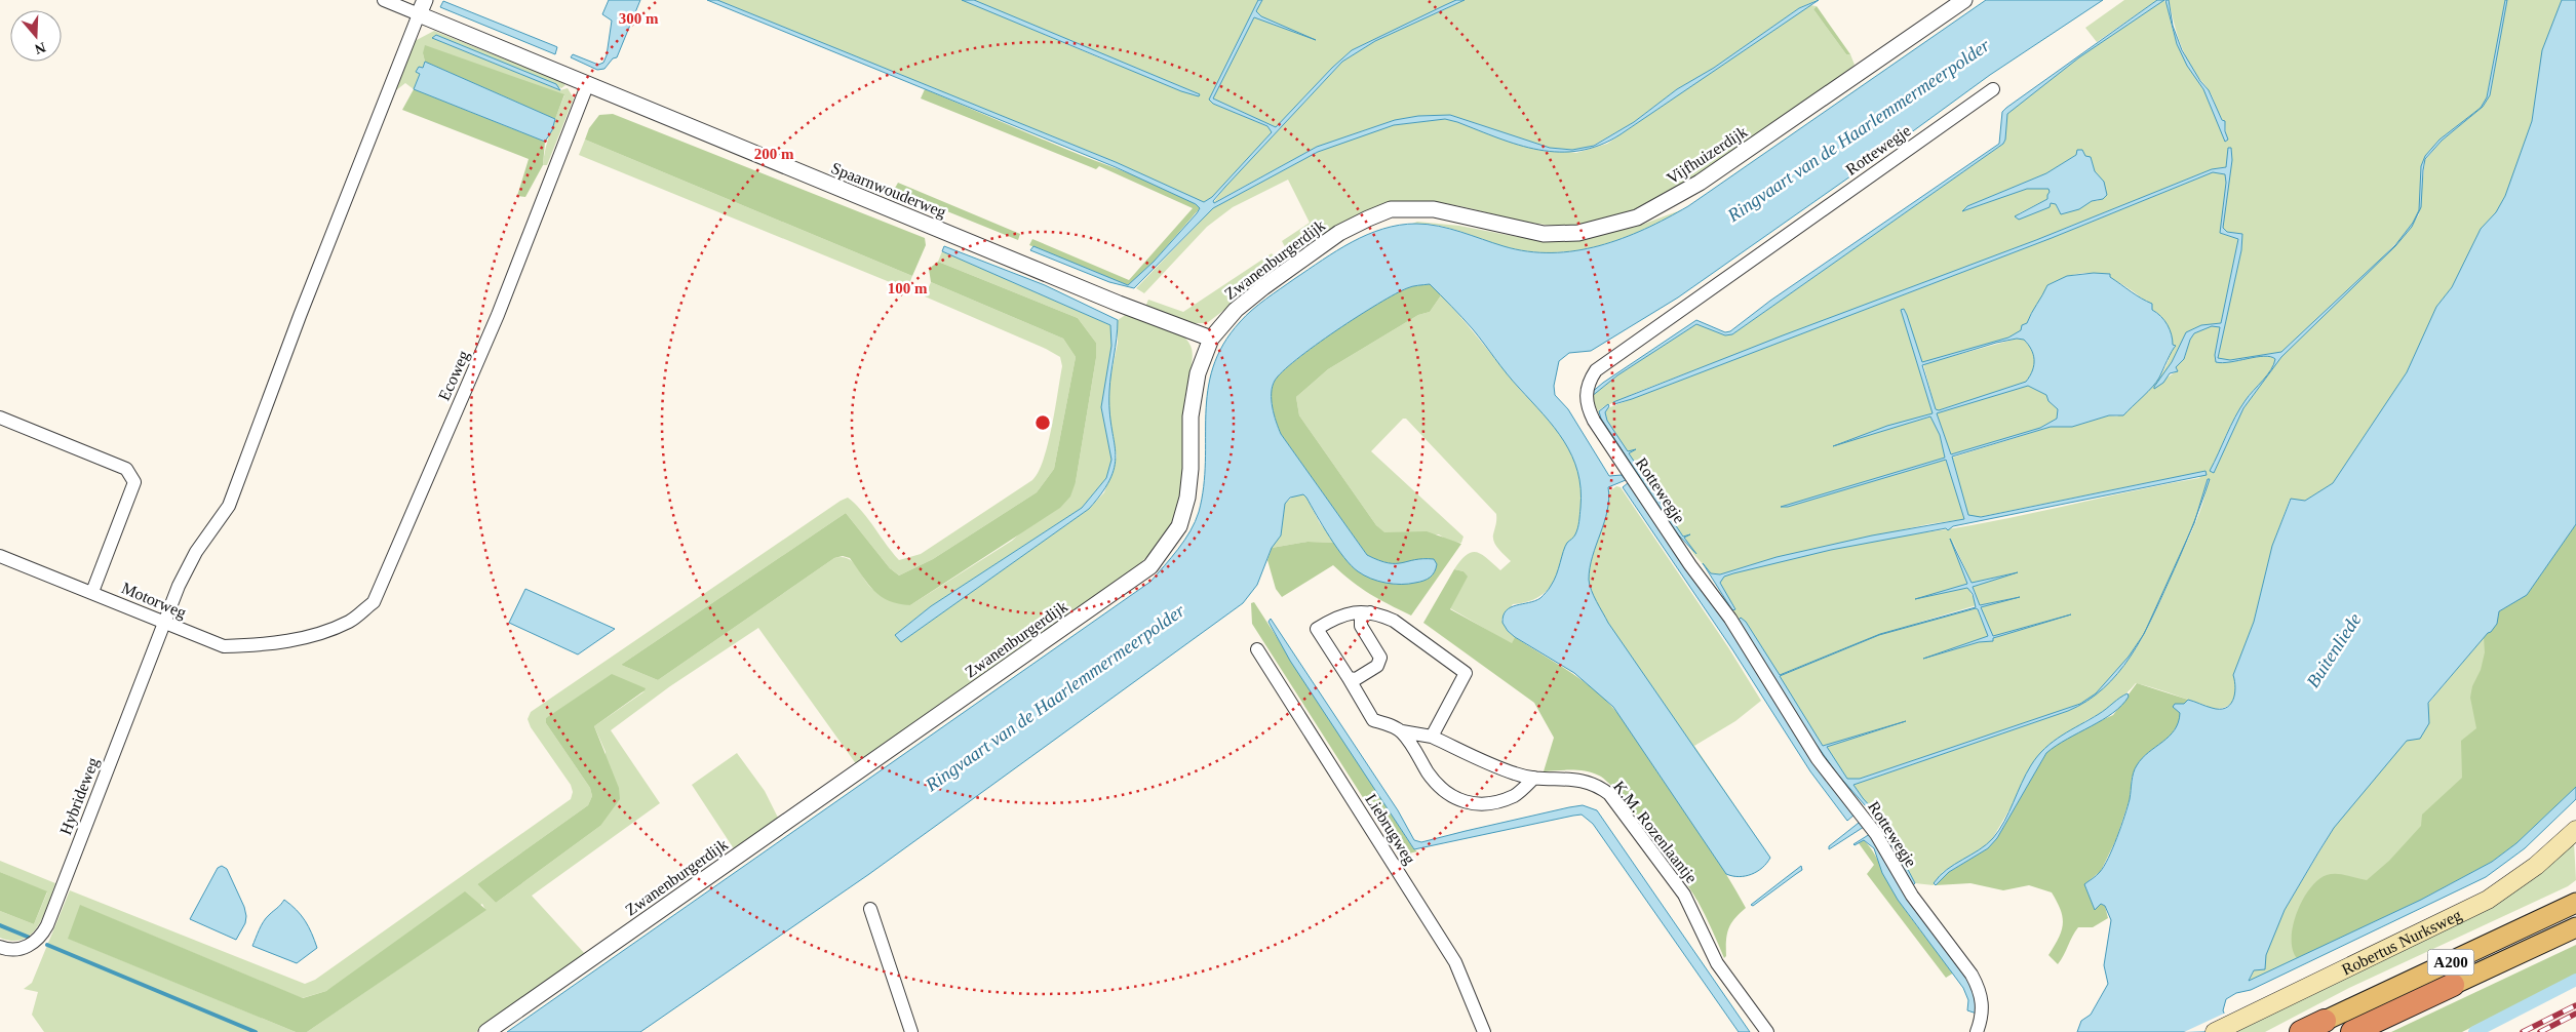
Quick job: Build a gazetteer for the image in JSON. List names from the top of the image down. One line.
{"streets":{"highway":["A200"],"main road":["Robertus Nurksweg"],"street":["Rottewegje","Vijfhuizerdijk","Spaarnwouderweg","Zwanenburgerdijk","Ecoweg","Motorweg","Hybrideweg","Liebrugweg","K.M. Rozenlaantje"]},"crossings":[["Vijfhuizerdijk","Zwanenburgerdijk"],["Spaarnwouderweg","Zwanenburgerdijk"],["Spaarnwouderweg","Ecoweg"],["Spaarnwouderweg","Hybrideweg"],["Ecoweg","Motorweg"],["Motorweg","Hybrideweg"]],"water":["Ringvaart van de Haarlemmermeerpolder","Buitenliede"],"north":"bottom","rings":["300 m","200 m","100 m"]}
